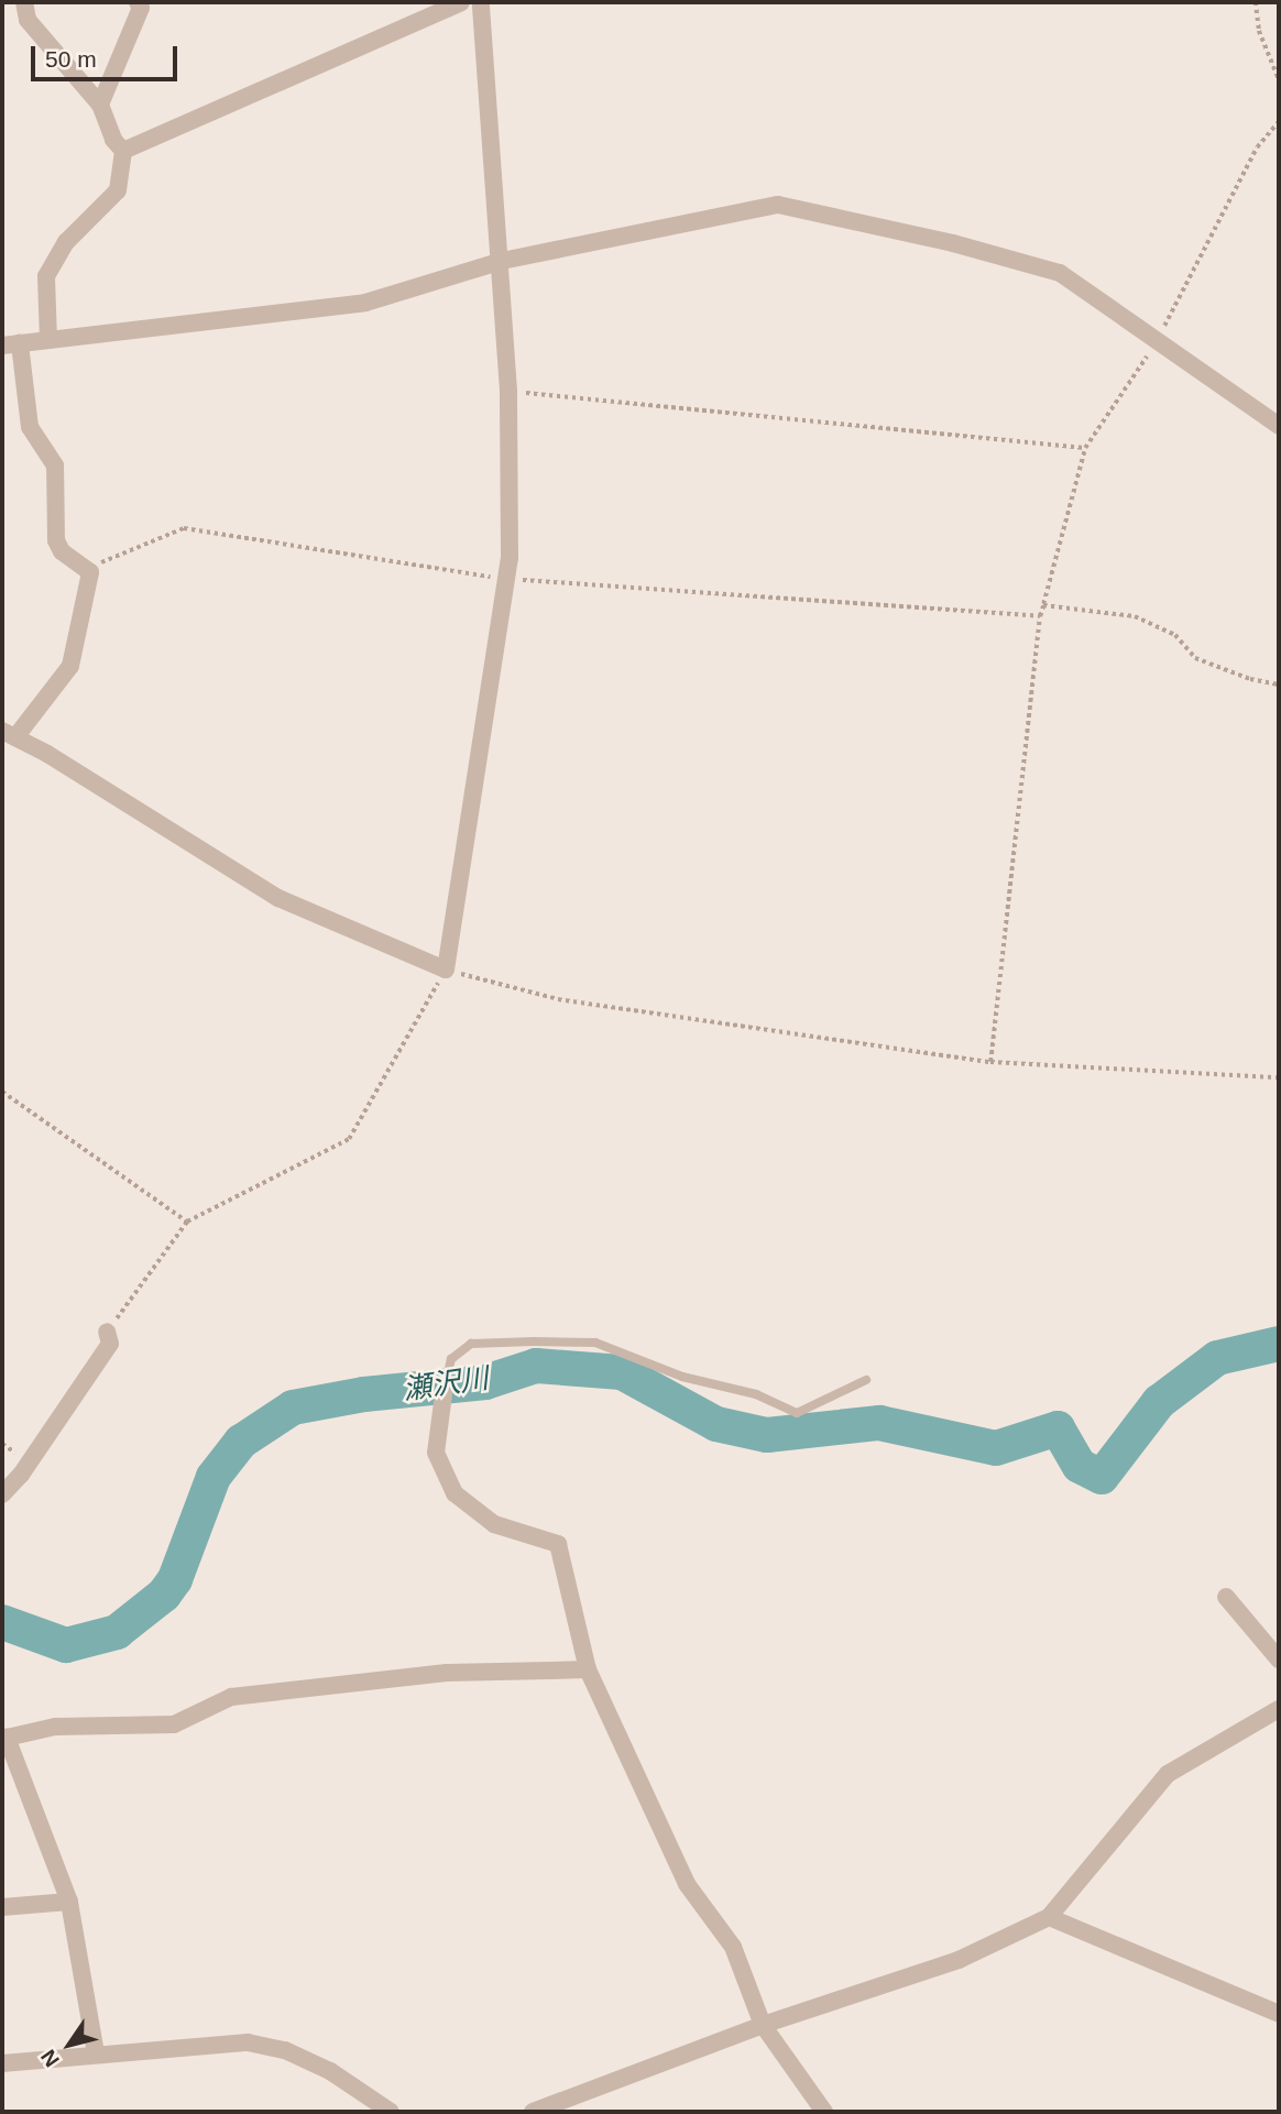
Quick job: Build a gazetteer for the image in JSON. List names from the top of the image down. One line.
{"water":["瀬沢川"],"scale_bar":"50 m","north":"bottom left"}
